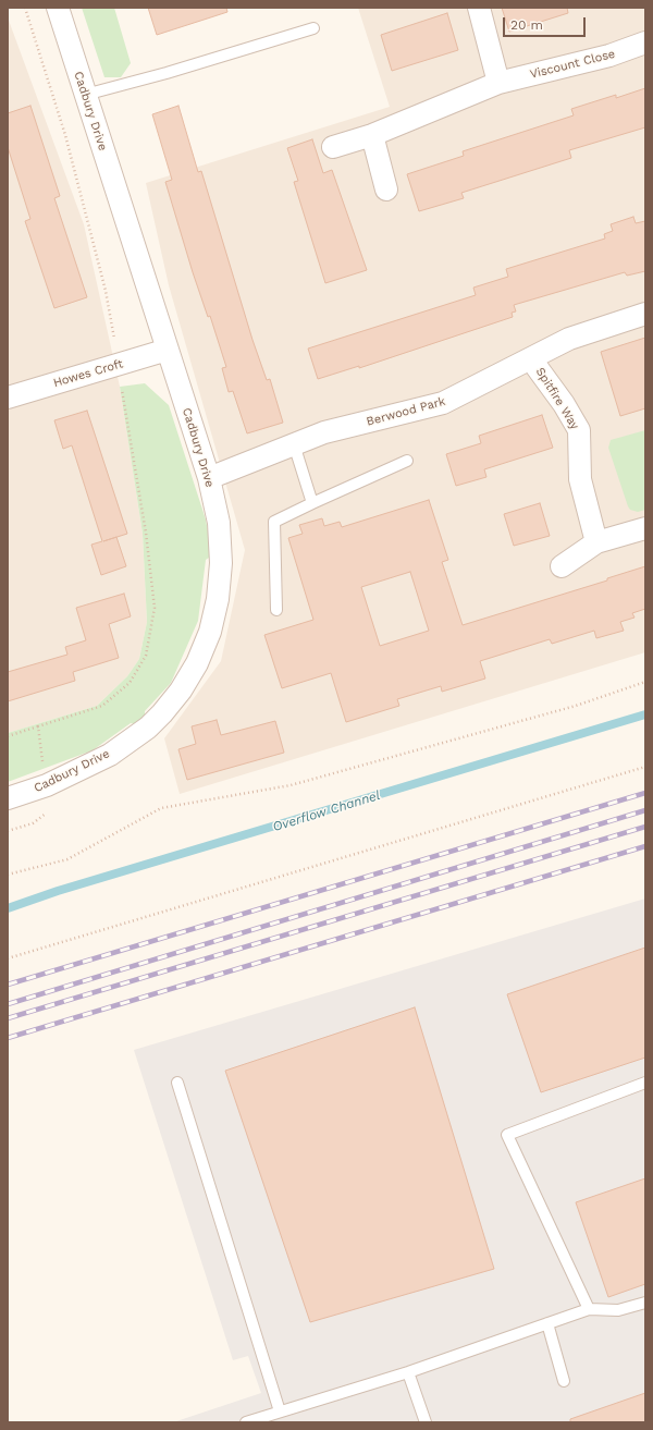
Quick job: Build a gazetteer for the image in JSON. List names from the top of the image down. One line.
{"streets":{"street":["Viscount Close","Cadbury Drive","Howes Croft","Spitfire Way","Berwood Park"]},"crossings":[["Cadbury Drive","Howes Croft"],["Cadbury Drive","Berwood Park"],["Spitfire Way","Berwood Park"]],"water":["Overflow Channel"],"scale_bar":"20 m"}
